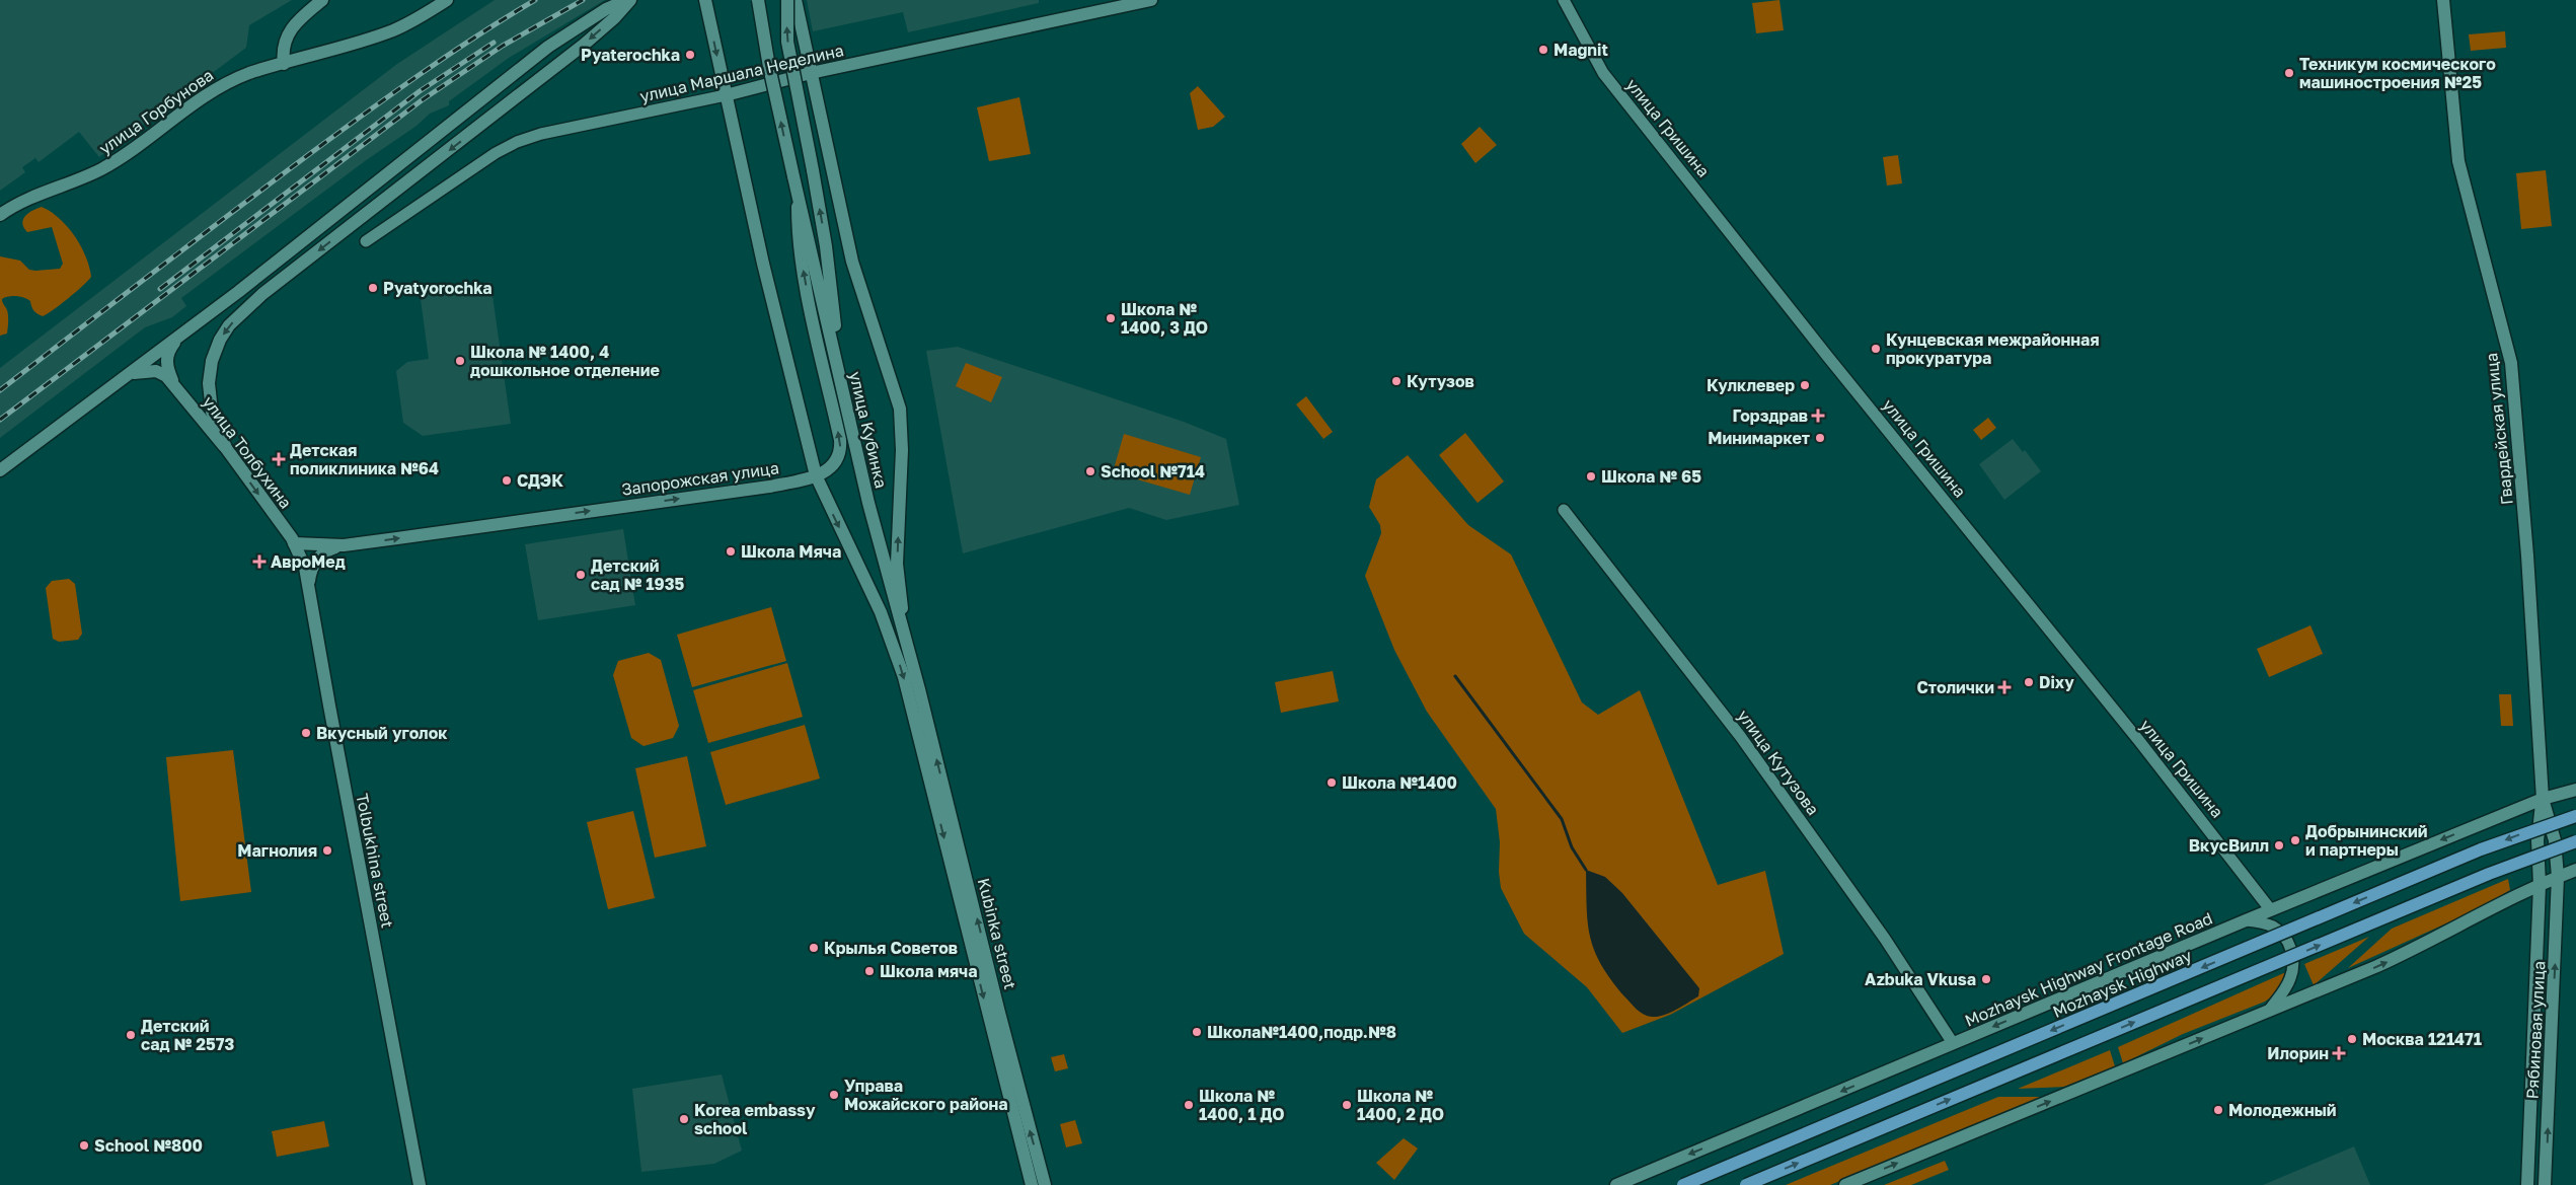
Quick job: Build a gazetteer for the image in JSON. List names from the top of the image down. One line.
{"streets":{"main road":["улица Маршала Неделина","улица Горбунова","Гвардейская улица","улица Кубинка","улица Толбухина","Запорожская улица","Tolbukhina street","Mozhaysk Highway Frontage Road","Mozhaysk Highway","Рябиновая улица"],"street":["улица Гришина","улица Кутузова"]},"crossings":[["улица Гришина","Mozhaysk Highway Frontage Road"],["Гвардейская улица","Mozhaysk Highway Frontage Road"],["Гвардейская улица","Рябиновая улица"],["улица Кубинка","Запорожская улица"],["улица Толбухина","Запорожская улица"],["улица Толбухина","Tolbukhina street"],["Запорожская улица","Tolbukhina street"],["улица Кутузова","Mozhaysk Highway Frontage Road"],["Mozhaysk Highway Frontage Road","Рябиновая улица"]],"one_way":["улица Толбухина"],"places":{"other":["Magnit","Pyaterochka","Техникум космического машиностроения №25","Pyatyorochka","Школа № 1400, 3 ДО","Кунцевская межрайонная прокуратура","Школа № 1400, 4 дошкольное отделение","Кутузов","Кулклевер","Минимаркет","School №714","Школа № 65","СДЭК","Школа Мяча","Детский сад № 1935","Dixy","Вкусный уголок","Школа №1400","Добрынинский и партнеры","ВкусВилл","Магнолия","Крылья Советов","Школа мяча","Azbuka Vkusa","Школа№1400,подр.№8","Детский сад № 2573","Москва 121471","Управа Можайского района","Школа № 1400, 1 ДО","Школа № 1400, 2 ДО","Молодежный","Korea embassy school","School №800"],"health":["Горздрав","Детская поликлиника №64","АвроМед","Столички","Илорин"]}}
